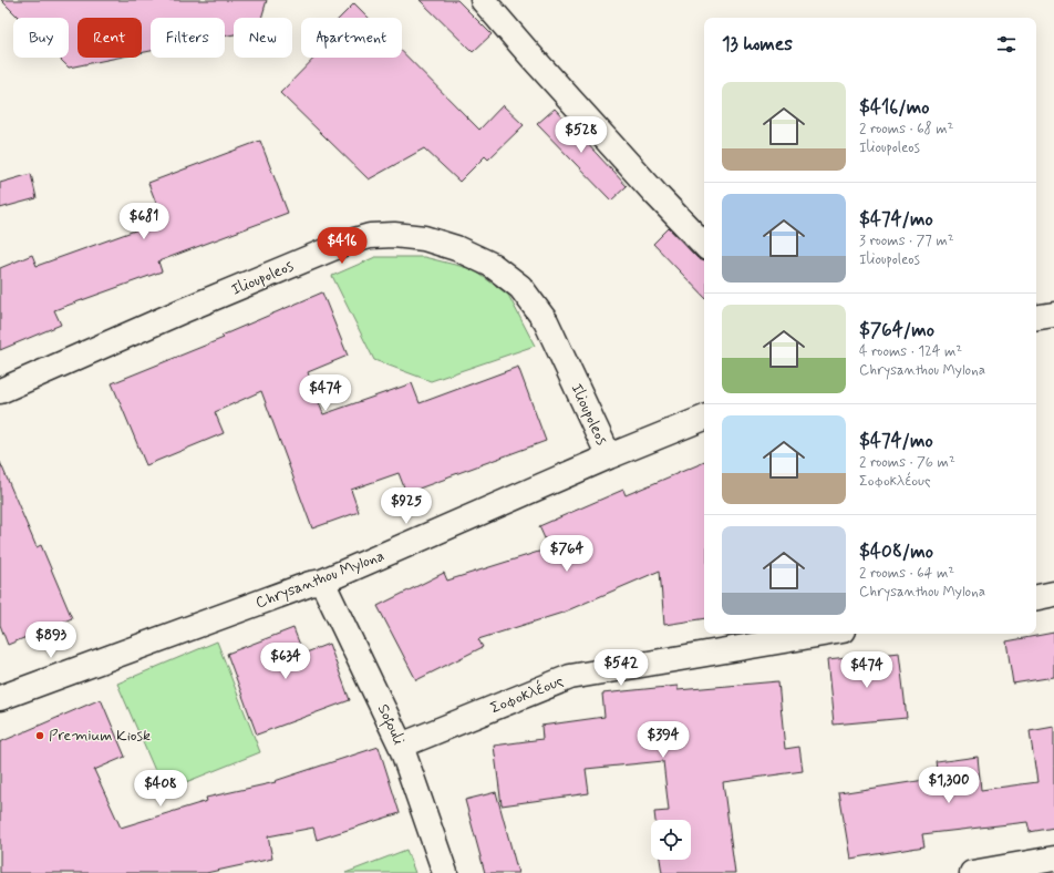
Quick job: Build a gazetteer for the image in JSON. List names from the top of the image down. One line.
{"streets":{"street":["Ilioupoleos","Chrysanthou Mylona","Σοφοκλέους","Sofouli"]},"crossings":[["Ilioupoleos","Chrysanthou Mylona"],["Chrysanthou Mylona","Sofouli"],["Σοφοκλέους","Sofouli"]],"places":["Premium Kiosk"],"page":{"chip":["Buy","Rent","Filters","New","Apartment"],"heading":"13 homes","list":[{"name":"$416/mo","note":"2 rooms · 68 m² · Ilioupoleos"},{"name":"$474/mo","note":"3 rooms · 77 m² · Ilioupoleos"},{"name":"$764/mo","note":"4 rooms · 124 m² · Chrysanthou Mylona"},{"name":"$474/mo","note":"2 rooms · 76 m² · Σοφοκλέους"},{"name":"$408/mo","note":"2 rooms · 64 m² · Chrysanthou Mylona"}],"price":["$528","$681","$416","$474","$925","$764","$893","$634","$542","$474","$394","$1,300","$408"]}}
